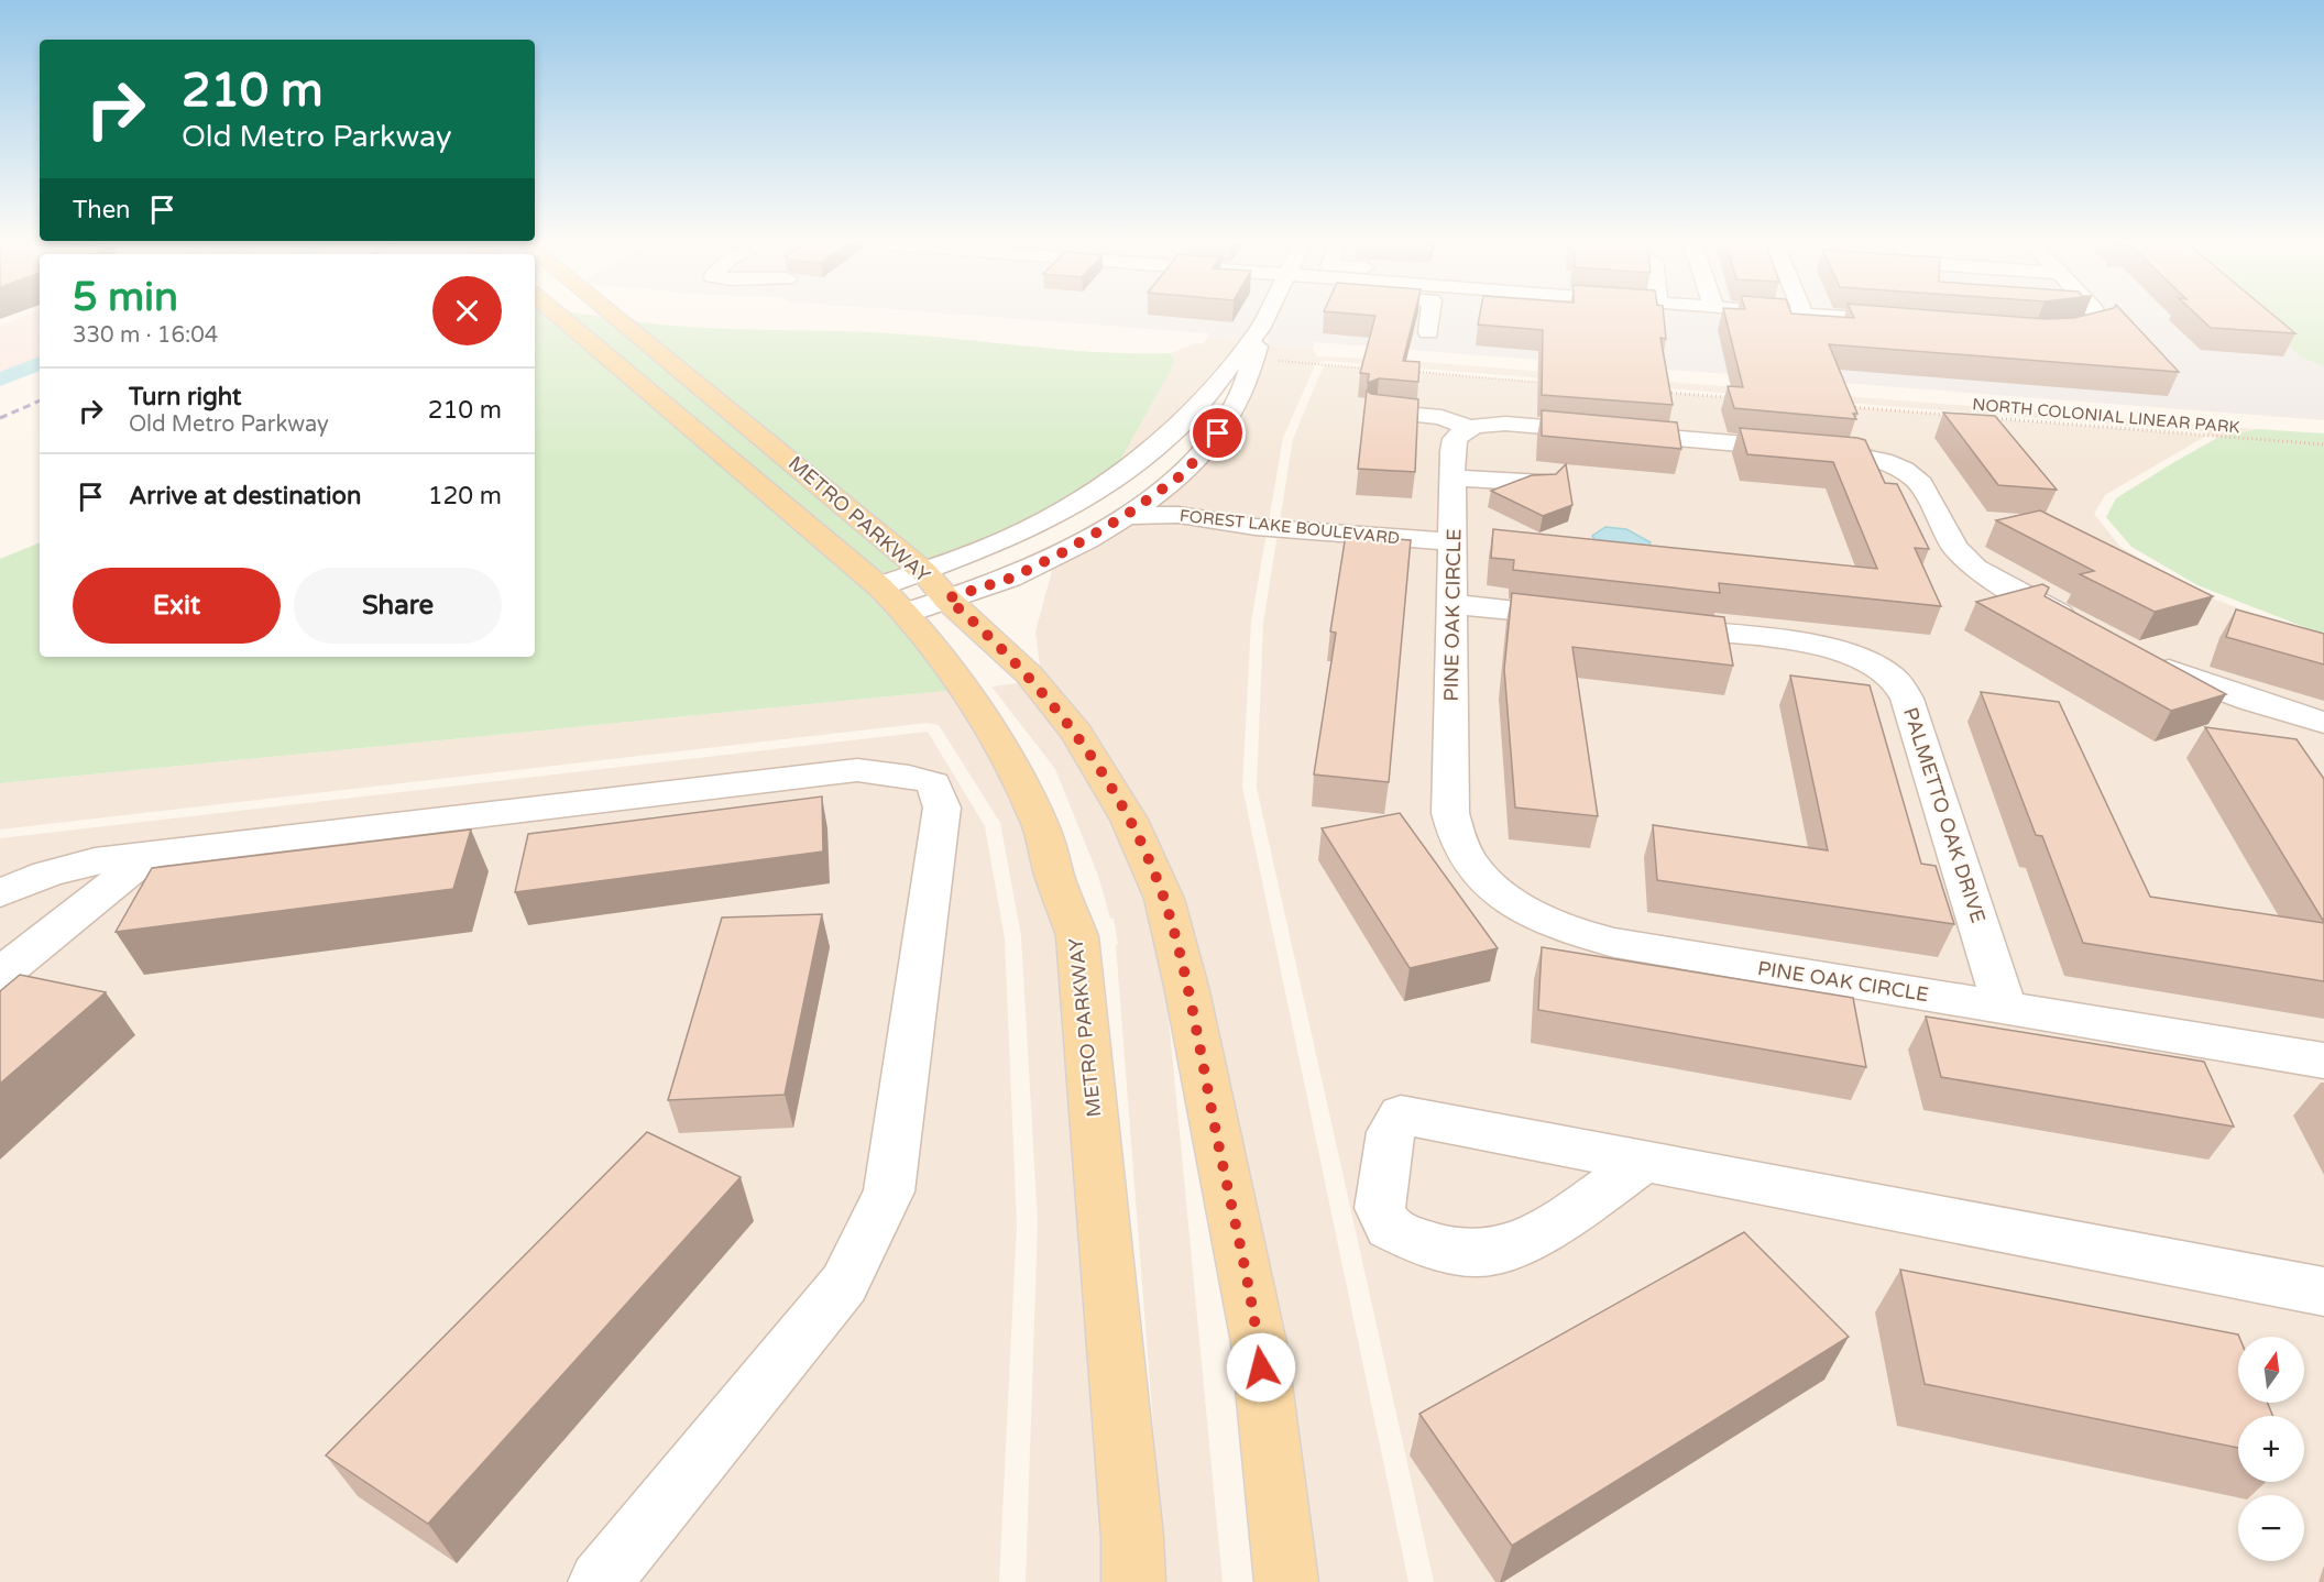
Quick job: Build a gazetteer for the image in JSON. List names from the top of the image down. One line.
{"streets":{"main road":["METRO PARKWAY"],"street":["FOREST LAKE BOULEVARD","PINE OAK CIRCLE","PALMETTO OAK DRIVE"],"path":["NORTH COLONIAL LINEAR PARK"]},"crossings":[["FOREST LAKE BOULEVARD","PINE OAK CIRCLE"],["PINE OAK CIRCLE","PALMETTO OAK DRIVE"]],"north":"top","page":{"turn":["210 m","Old Metro Parkway"],"then":"Then","heading":["5 min","330 m · 16:04"],"list":[{"name":"Turn right","note":"Old Metro Parkway","value":"210 m"},{"name":"Arrive at destination","value":"120 m"}],"buttons":["Exit","Share"],"map_buttons":["+","−"]}}
